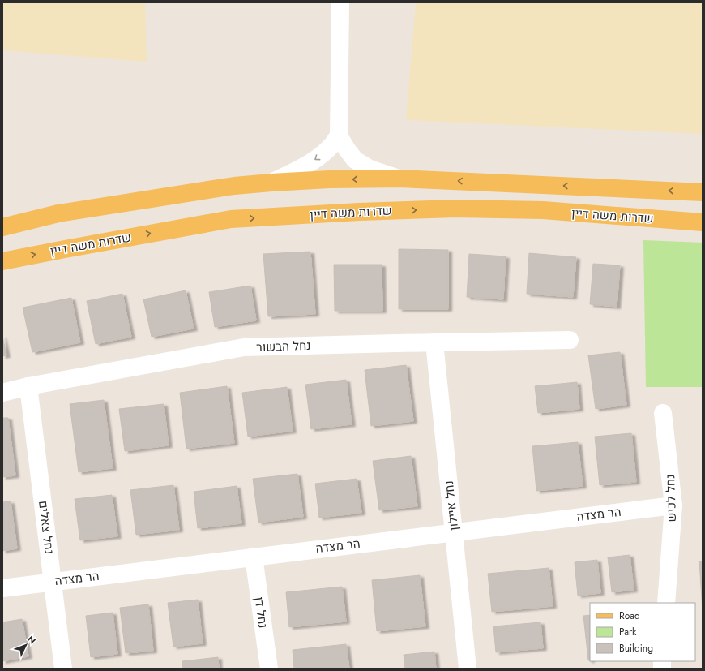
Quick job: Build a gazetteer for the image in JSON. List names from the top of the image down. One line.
{"streets":{"main road":["שדרות משה דיין"],"street":["נחל הבשור","נחל לכיש","נחל איילון","הר מצדה","נחל צאלים","נחל דן"]},"crossings":[["נחל הבשור","נחל איילון"],["נחל הבשור","נחל צאלים"],["נחל לכיש","הר מצדה"],["נחל איילון","הר מצדה"],["הר מצדה","נחל צאלים"],["הר מצדה","נחל דן"]],"legend":["Road","Park","Building"],"north":"top right"}
